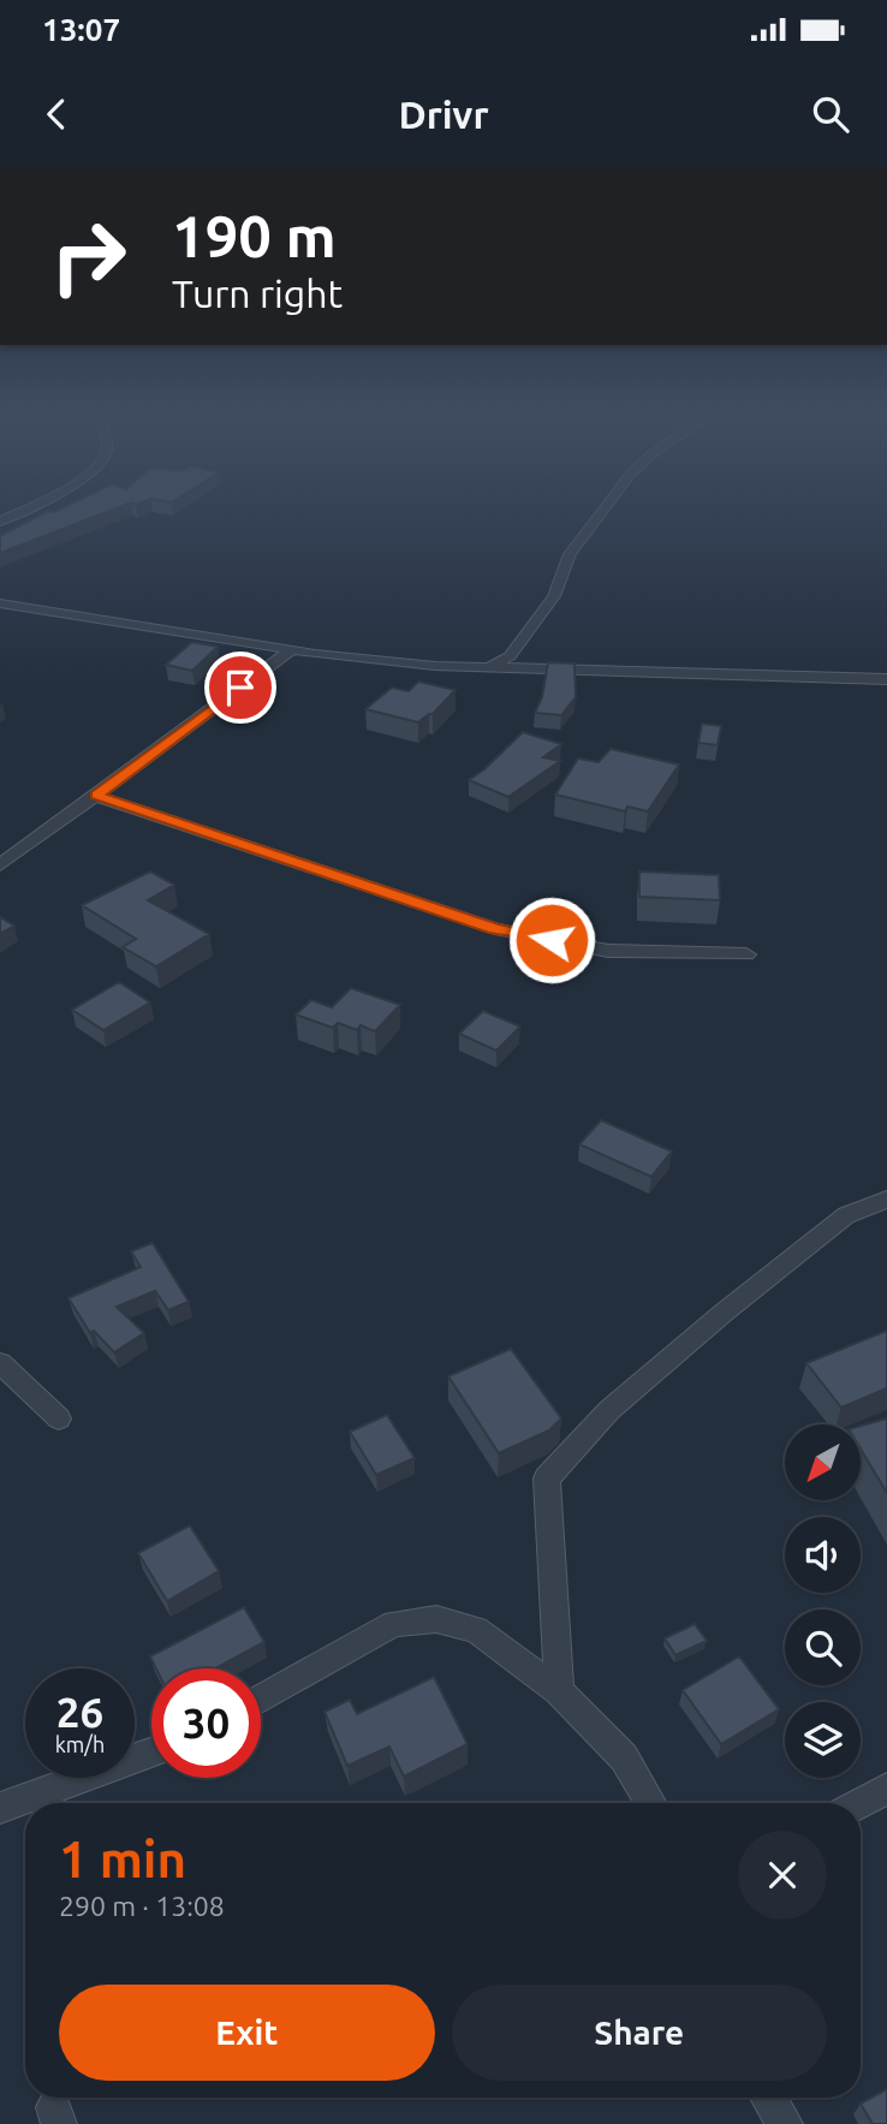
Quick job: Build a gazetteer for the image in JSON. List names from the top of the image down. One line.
{"north":"bottom left","page":{"status":"13:07","header":"Drivr","turn":["190 m","Turn right"],"speed":"26 km/h","limit":"30","heading":["1 min","290 m · 13:08"],"buttons":["Exit","Share"]}}
